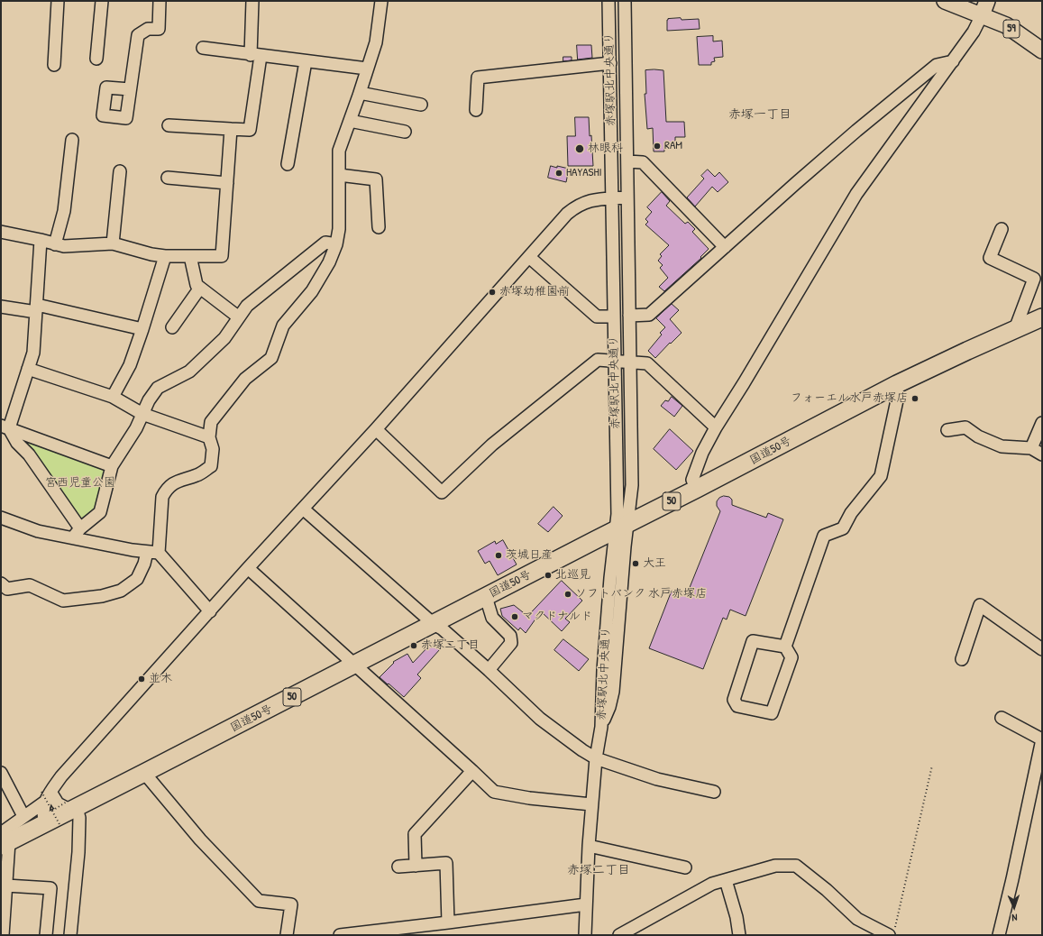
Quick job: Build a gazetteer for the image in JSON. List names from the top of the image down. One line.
{"streets":{"highway":["国道50号","50"],"main road":["59"],"street":["赤塚駅北中央通り"]},"crossings":[["赤塚駅北中央通り","国道50号"]],"districts":["赤塚一丁目","赤塚二丁目"],"parks":["宮西児童公園"],"places":["RAM","林眼科","HAYASHI","赤塚幼稚園前","フォーエル水戸赤塚店","茨城日産","大王","北巡見","ソフトバンク 水戸赤塚店","マクドナルド","赤塚二丁目","並木"],"north":"bottom"}
